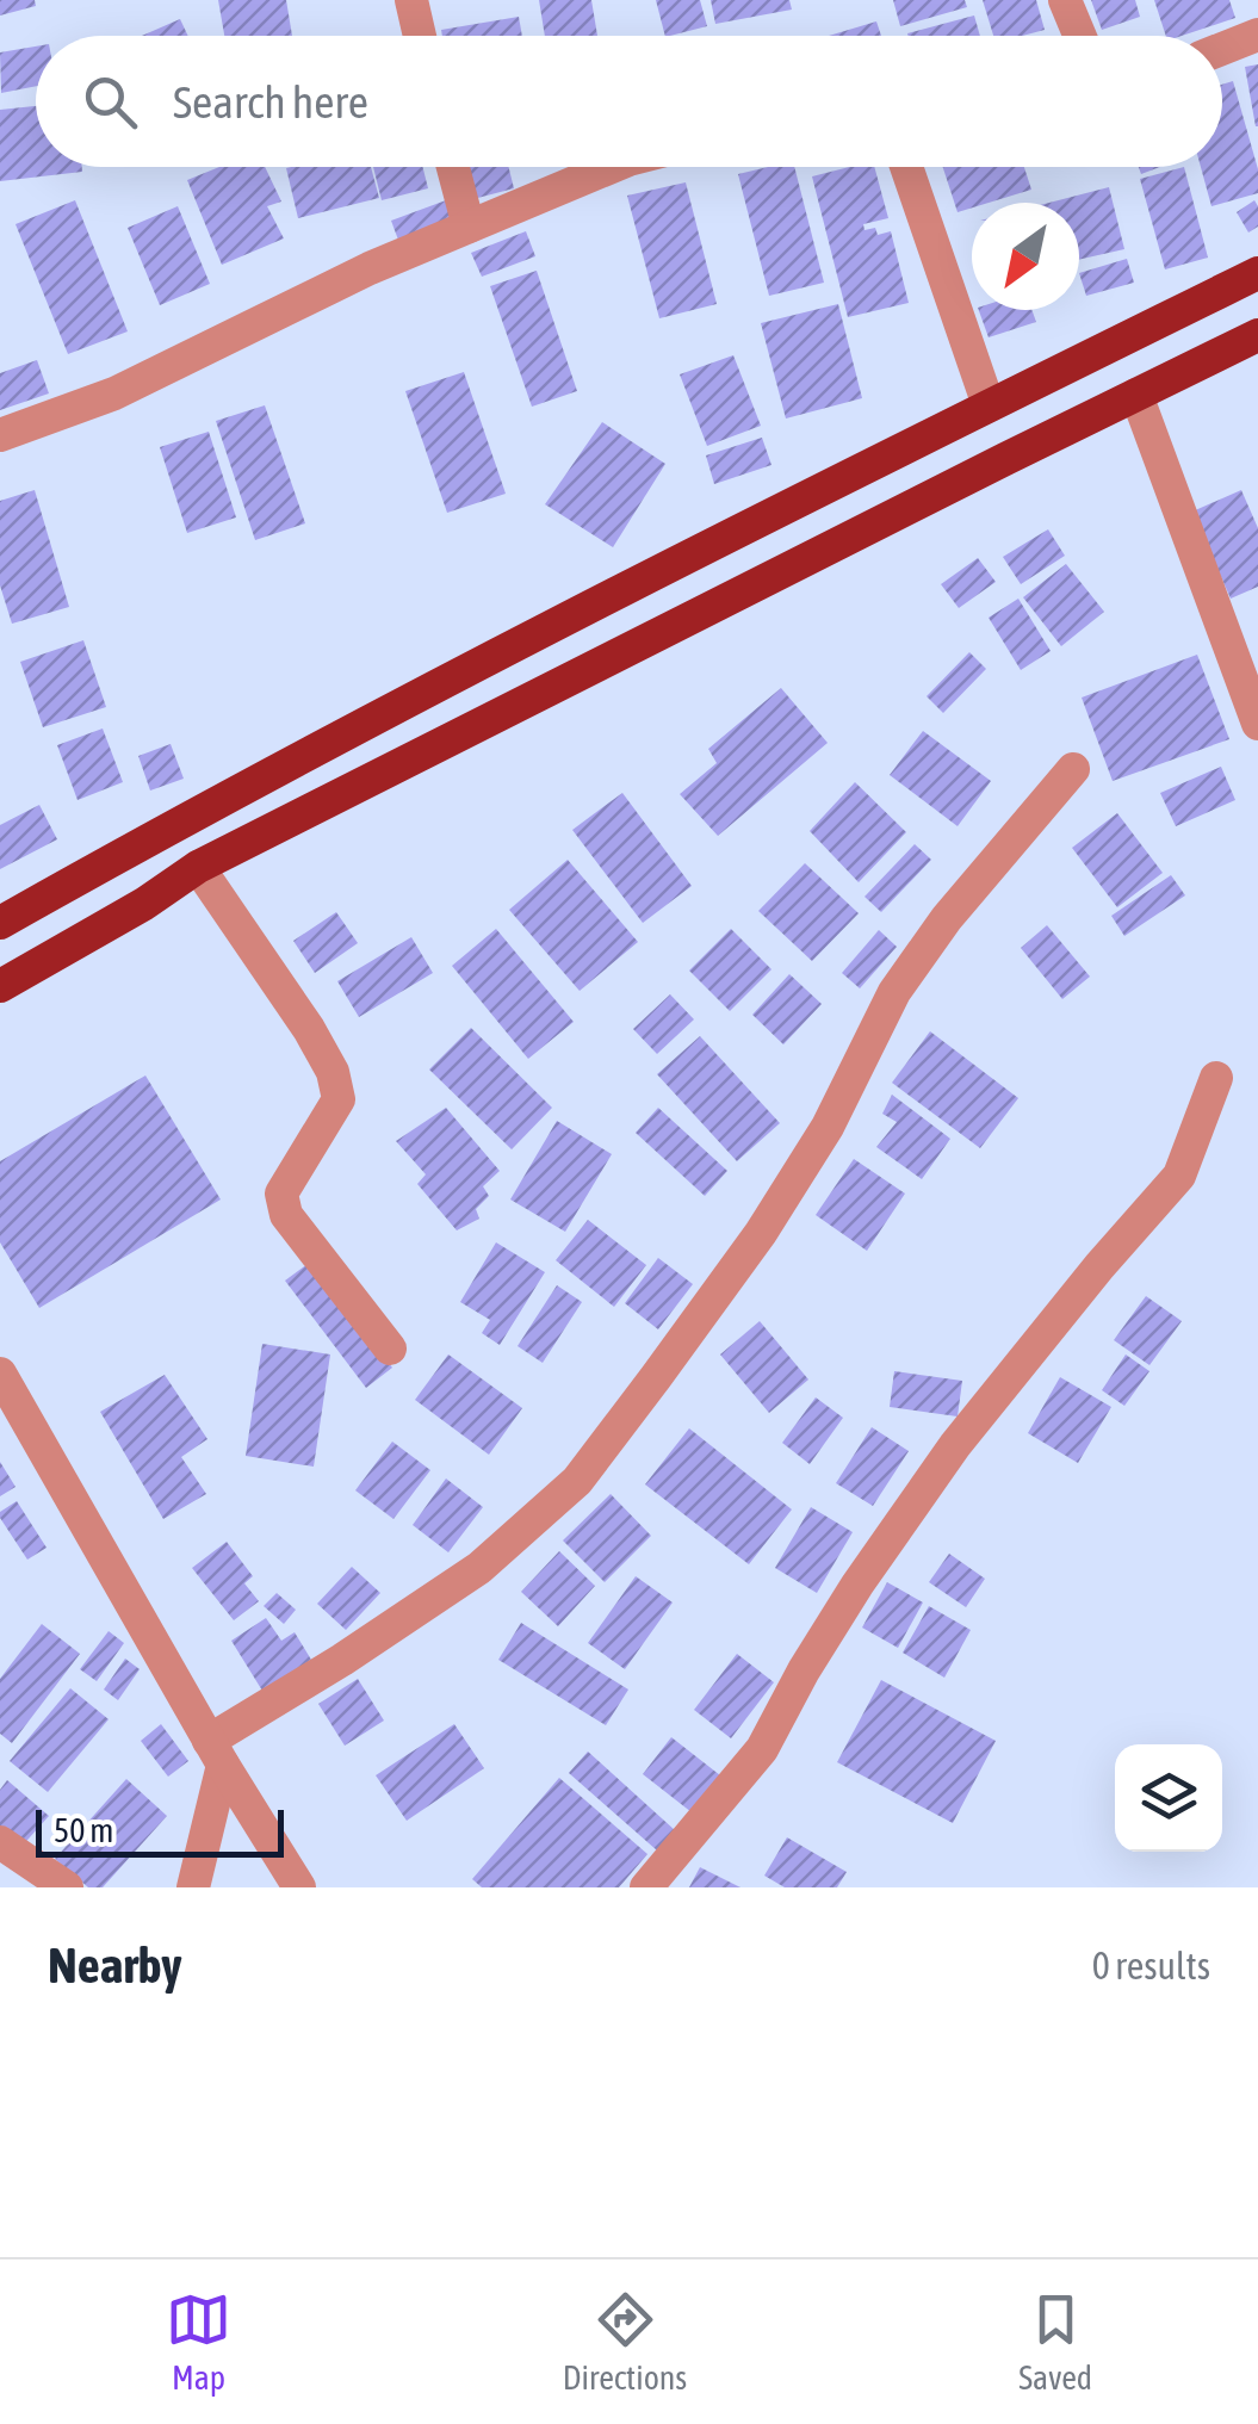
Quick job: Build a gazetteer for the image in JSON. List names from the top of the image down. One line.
{"scale_bar":"50 m","north":"bottom left","page":{"search":"Search here","scale":"50 m","heading":["Nearby","0 results"],"nav":["Map","Directions","Saved"]}}
